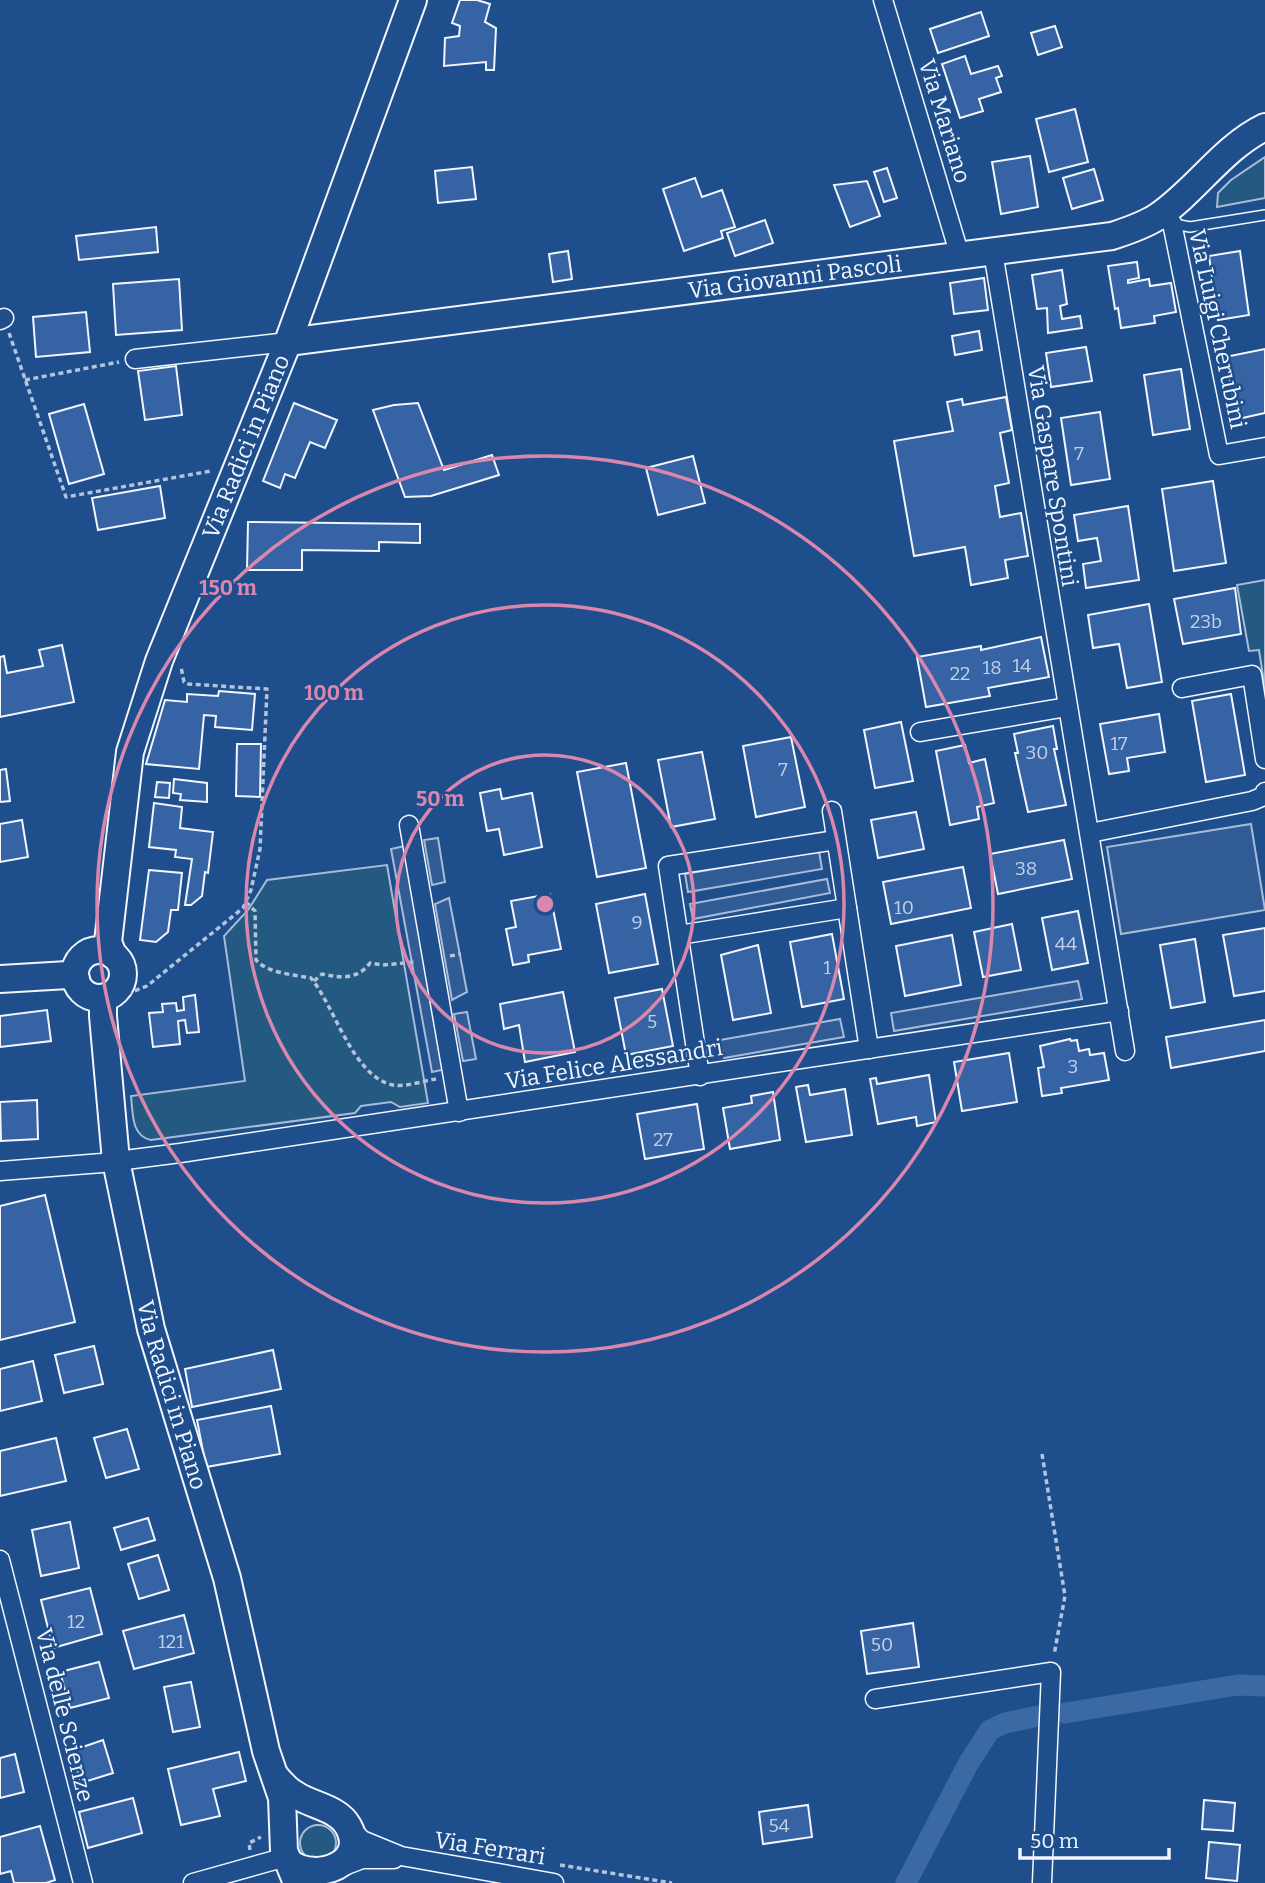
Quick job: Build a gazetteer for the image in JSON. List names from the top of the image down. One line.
{"streets":{"street":["Via Mariano","Via Giovanni Pascoli","Via Luigi Cherubini","Via Radici in Piano","Via Gaspare Spontini","Via Felice Alessandri","Via delle Scienze","Via Ferrari"]},"crossings":[["Via Mariano","Via Giovanni Pascoli"],["Via Giovanni Pascoli","Via Luigi Cherubini"],["Via Giovanni Pascoli","Via Radici in Piano"],["Via Giovanni Pascoli","Via Gaspare Spontini"],["Via Radici in Piano","Via Felice Alessandri"],["Via Radici in Piano","Via Ferrari"],["Via Gaspare Spontini","Via Felice Alessandri"]],"house_numbers":["7","23b","14","18","22","17","30","7","38","10","9","44","1","5","3","27","12","121","50","54"],"scale_bar":"50 m","rings":["150 m","100 m","50 m"]}
